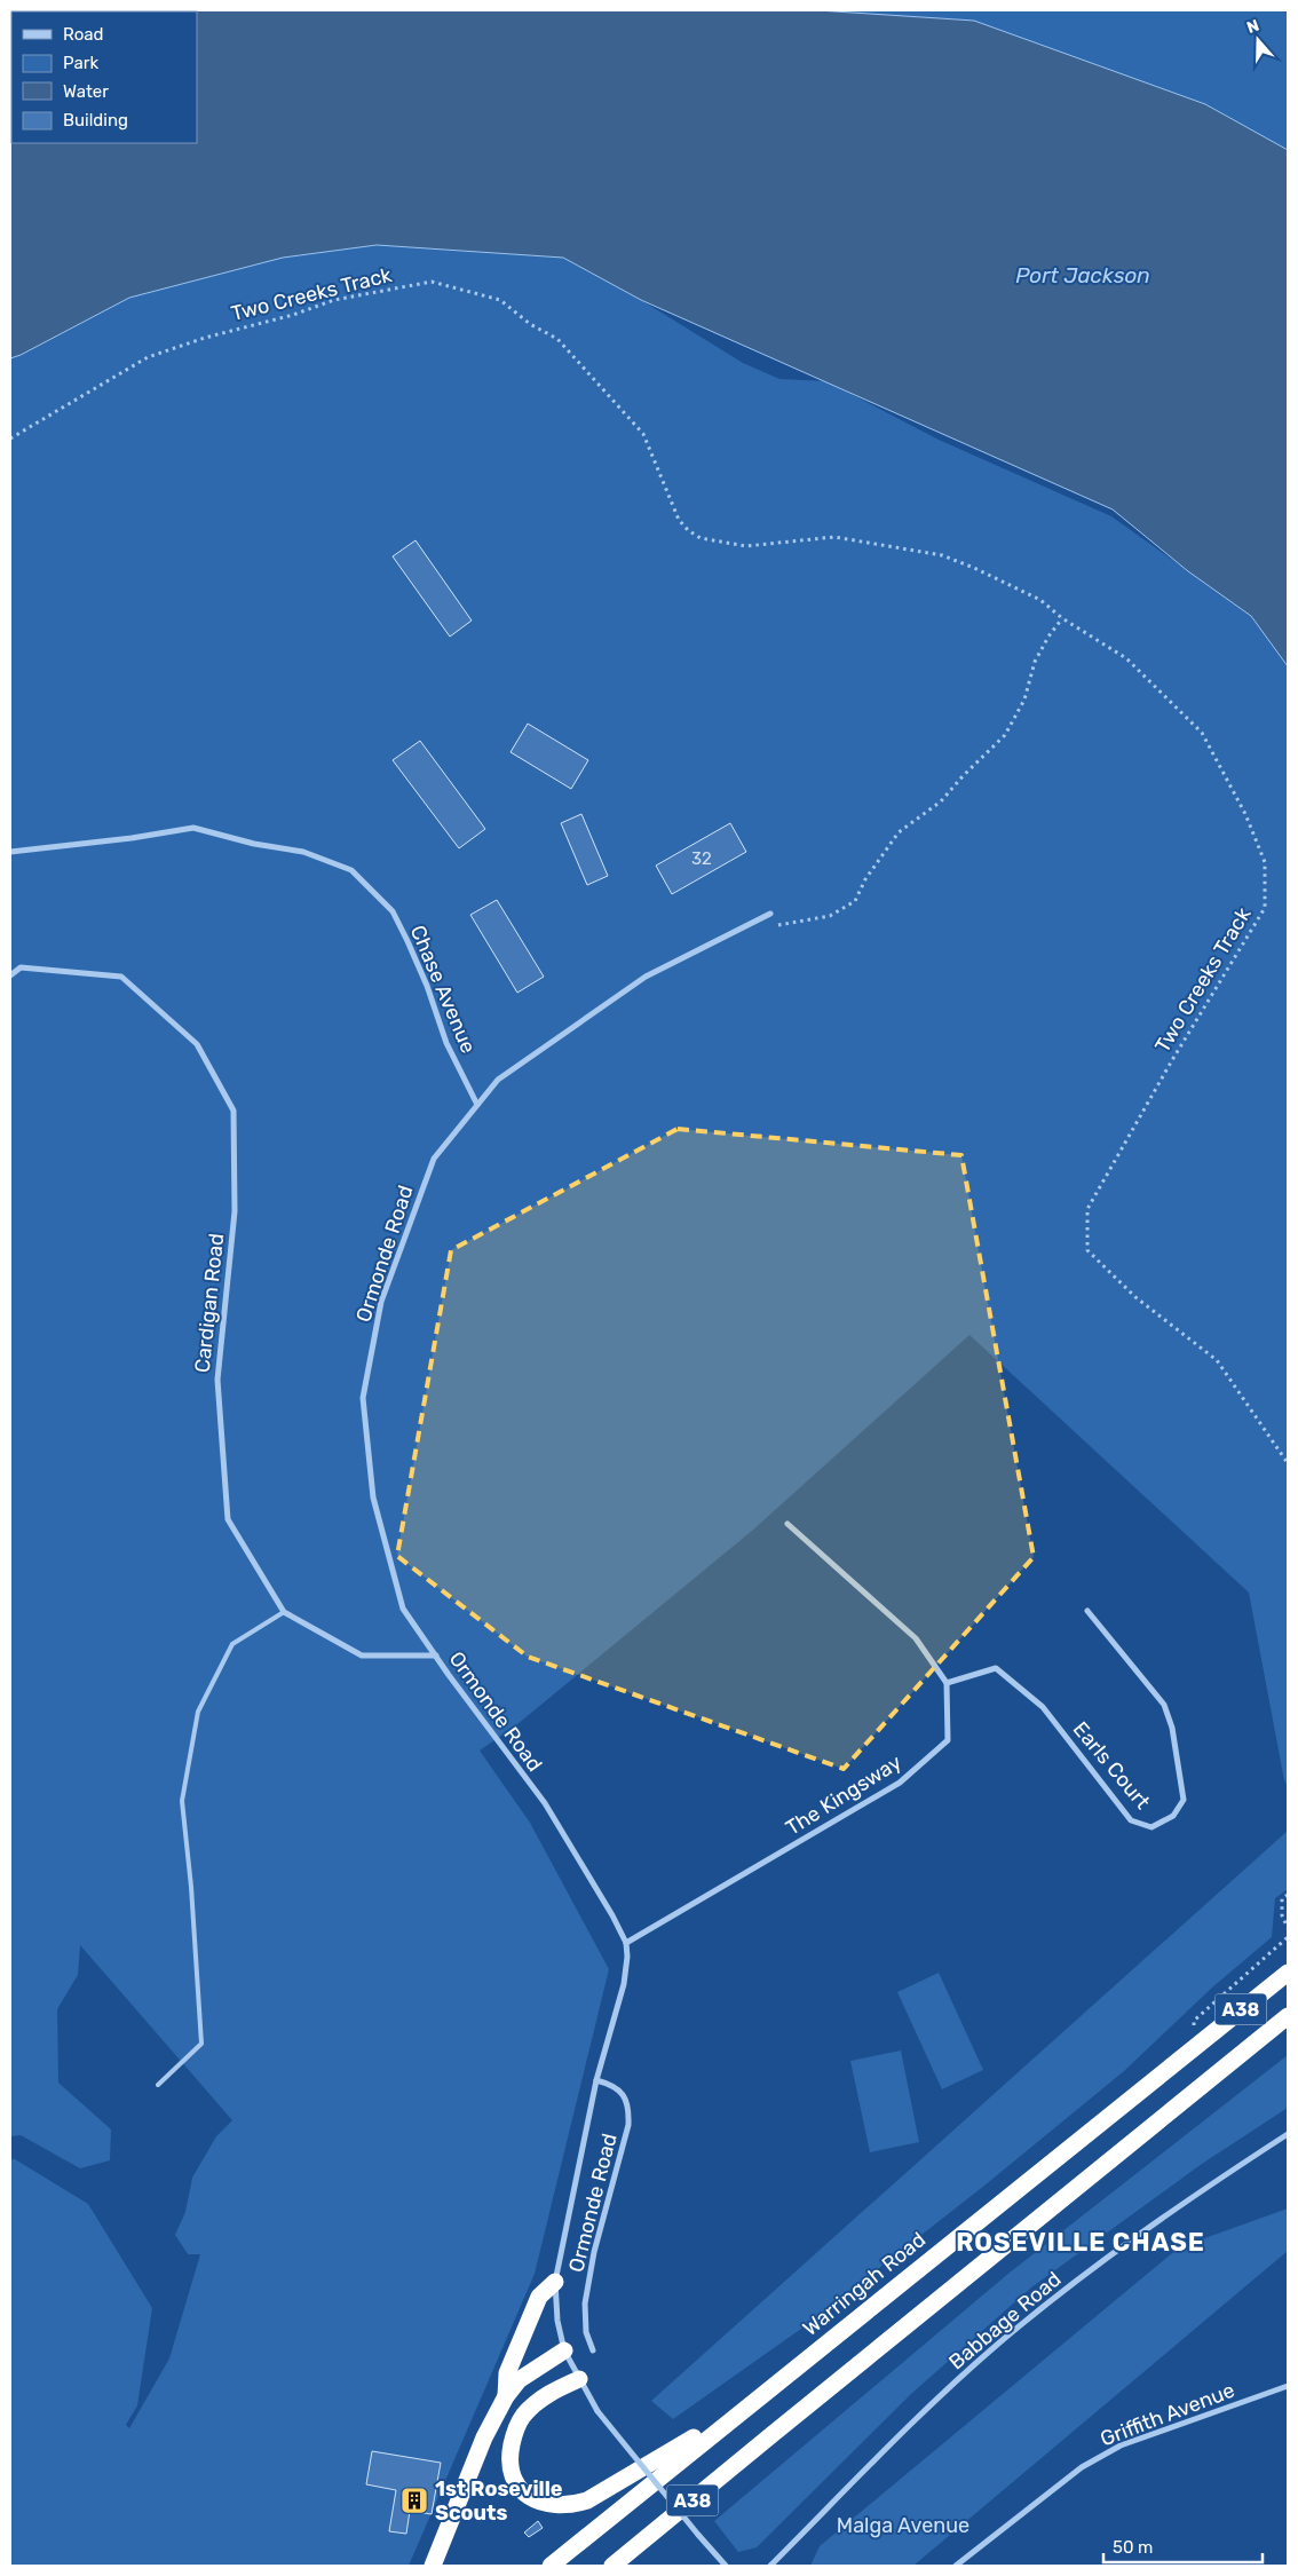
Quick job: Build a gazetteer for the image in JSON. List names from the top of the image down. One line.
{"streets":{"highway":["A38","Warringah Road"],"street":["Chase Avenue","Ormonde Road","Cardigan Road","Earls Court","The Kingsway","Babbage Road","Griffith Avenue"],"path":["Two Creeks Track"]},"crossings":[["Chase Avenue","Ormonde Road"],["Ormonde Road","Cardigan Road"],["Ormonde Road","The Kingsway"],["Earls Court","The Kingsway"]],"districts":["ROSEVILLE CHASE"],"water":["Port Jackson"],"parks":["Malga Avenue"],"places":{"building":["1st Roseville Scouts"]},"house_numbers":["32"],"legend":["Road","Park","Water","Building"],"scale_bar":"50 m","north":"top"}
